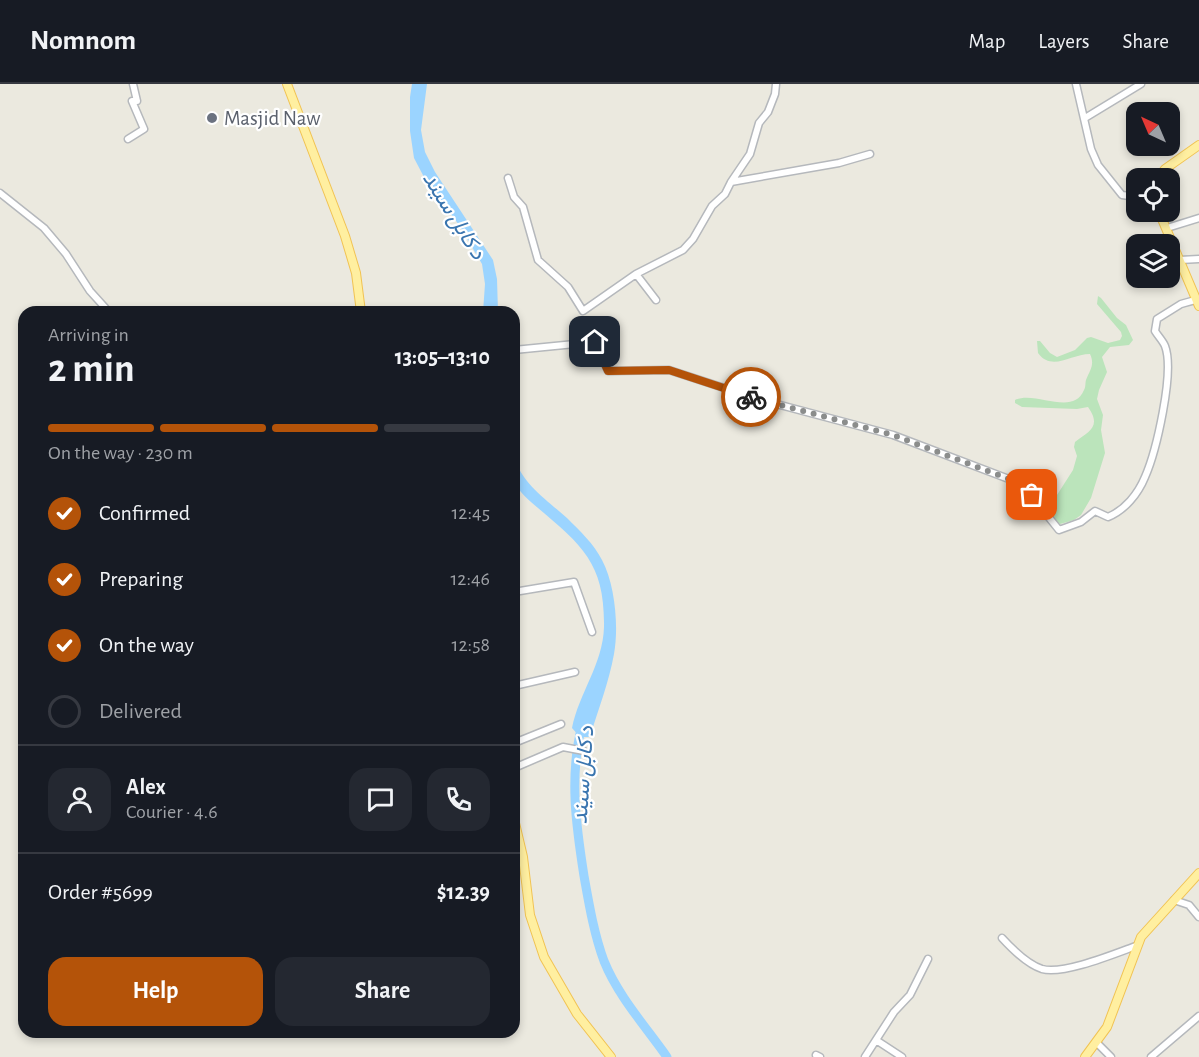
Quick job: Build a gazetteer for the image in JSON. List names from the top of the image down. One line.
{"water":["د کابل سيند"],"places":["Masjid Naw"],"north":"top left","page":{"header":"Nomnom","nav":["Map","Layers","Share"],"heading":["2 min","Arriving in","13:05–13:10"],"panel":["Alex","Courier · 4.6","Order #5699","$12.39"],"bar":"On the way · 230 m","list":[["Confirmed","12:45"],["Preparing","12:46"],["On the way","12:58"],"Delivered"],"buttons":["Help","Share"]}}
